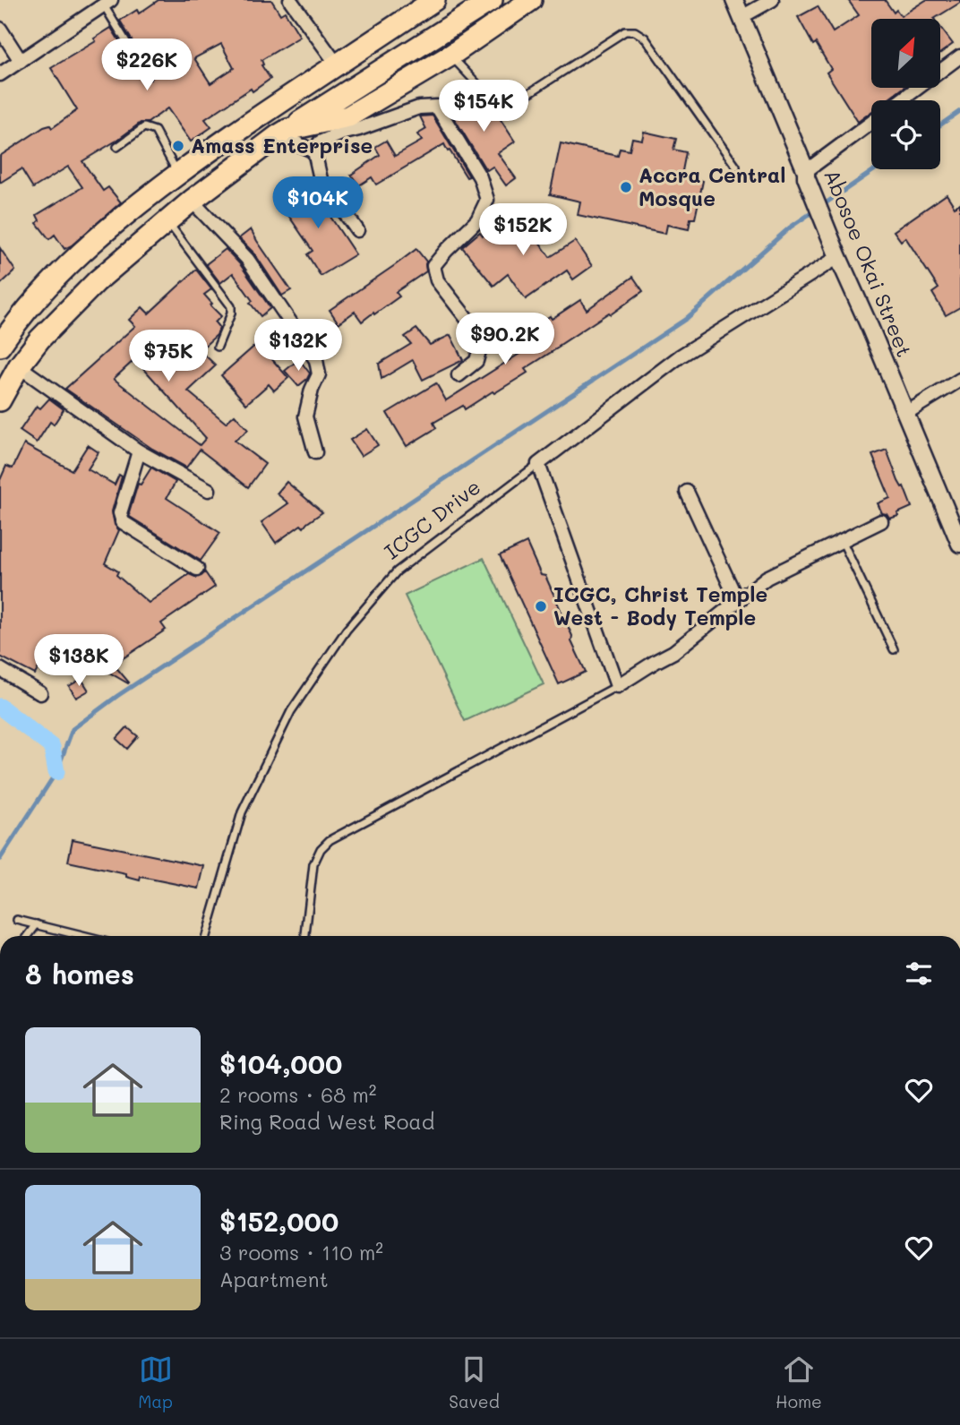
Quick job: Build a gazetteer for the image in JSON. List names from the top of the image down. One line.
{"streets":{"street":["Abosoe Okai Street","ICGC Drive"]},"crossings":[["Abosoe Okai Street","ICGC Drive"]],"places":["Amass Enterprise","Accra Central Mosque","ICGC, Christ Temple West - Body Temple"],"north":"top right","page":{"price":["$226K","$154K","$104K","$152K","$90.2K","$132K","$75K","$138K"],"heading":"8 homes","list":[{"name":"$104,000","note":"2 rooms · 68 m² · Ring Road West Road"},{"name":"$152,000","note":"3 rooms · 110 m² · Apartment"}],"tabs":["Map","Saved","Home"]}}
